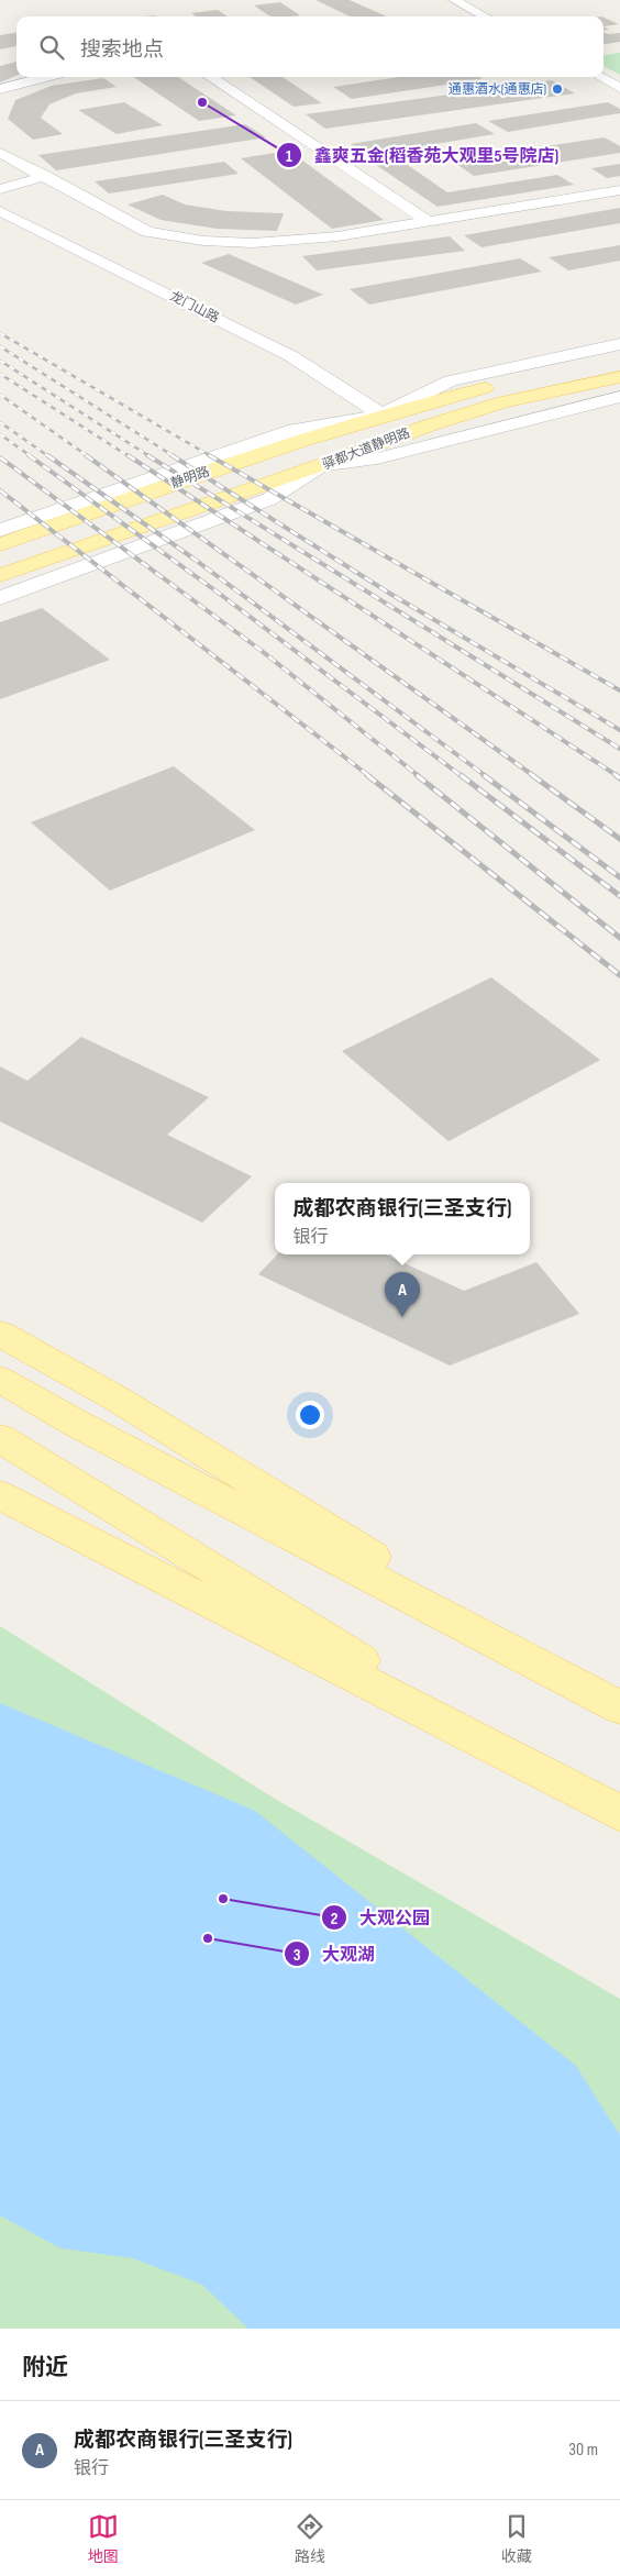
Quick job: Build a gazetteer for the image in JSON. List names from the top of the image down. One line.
{"streets":{"main road":["驿都大道静明路","静明路"],"street":["龙门山路"]},"crossings":[["龙门山路","驿都大道静明路"],["龙门山路","静明路"],["驿都大道静明路","静明路"]],"places":["通惠酒水(通惠店)","鑫爽五金(稻香苑大观里5号院店)","大观公园","大观湖"],"page":{"search":"搜索地点","popup":["成都农商银行(三圣支行)","银行"],"pins":"A","heading":"附近","list":[{"mark":"A","name":"成都农商银行(三圣支行)","note":"银行","value":"30 m"}],"nav":["地图","路线","收藏"]}}
